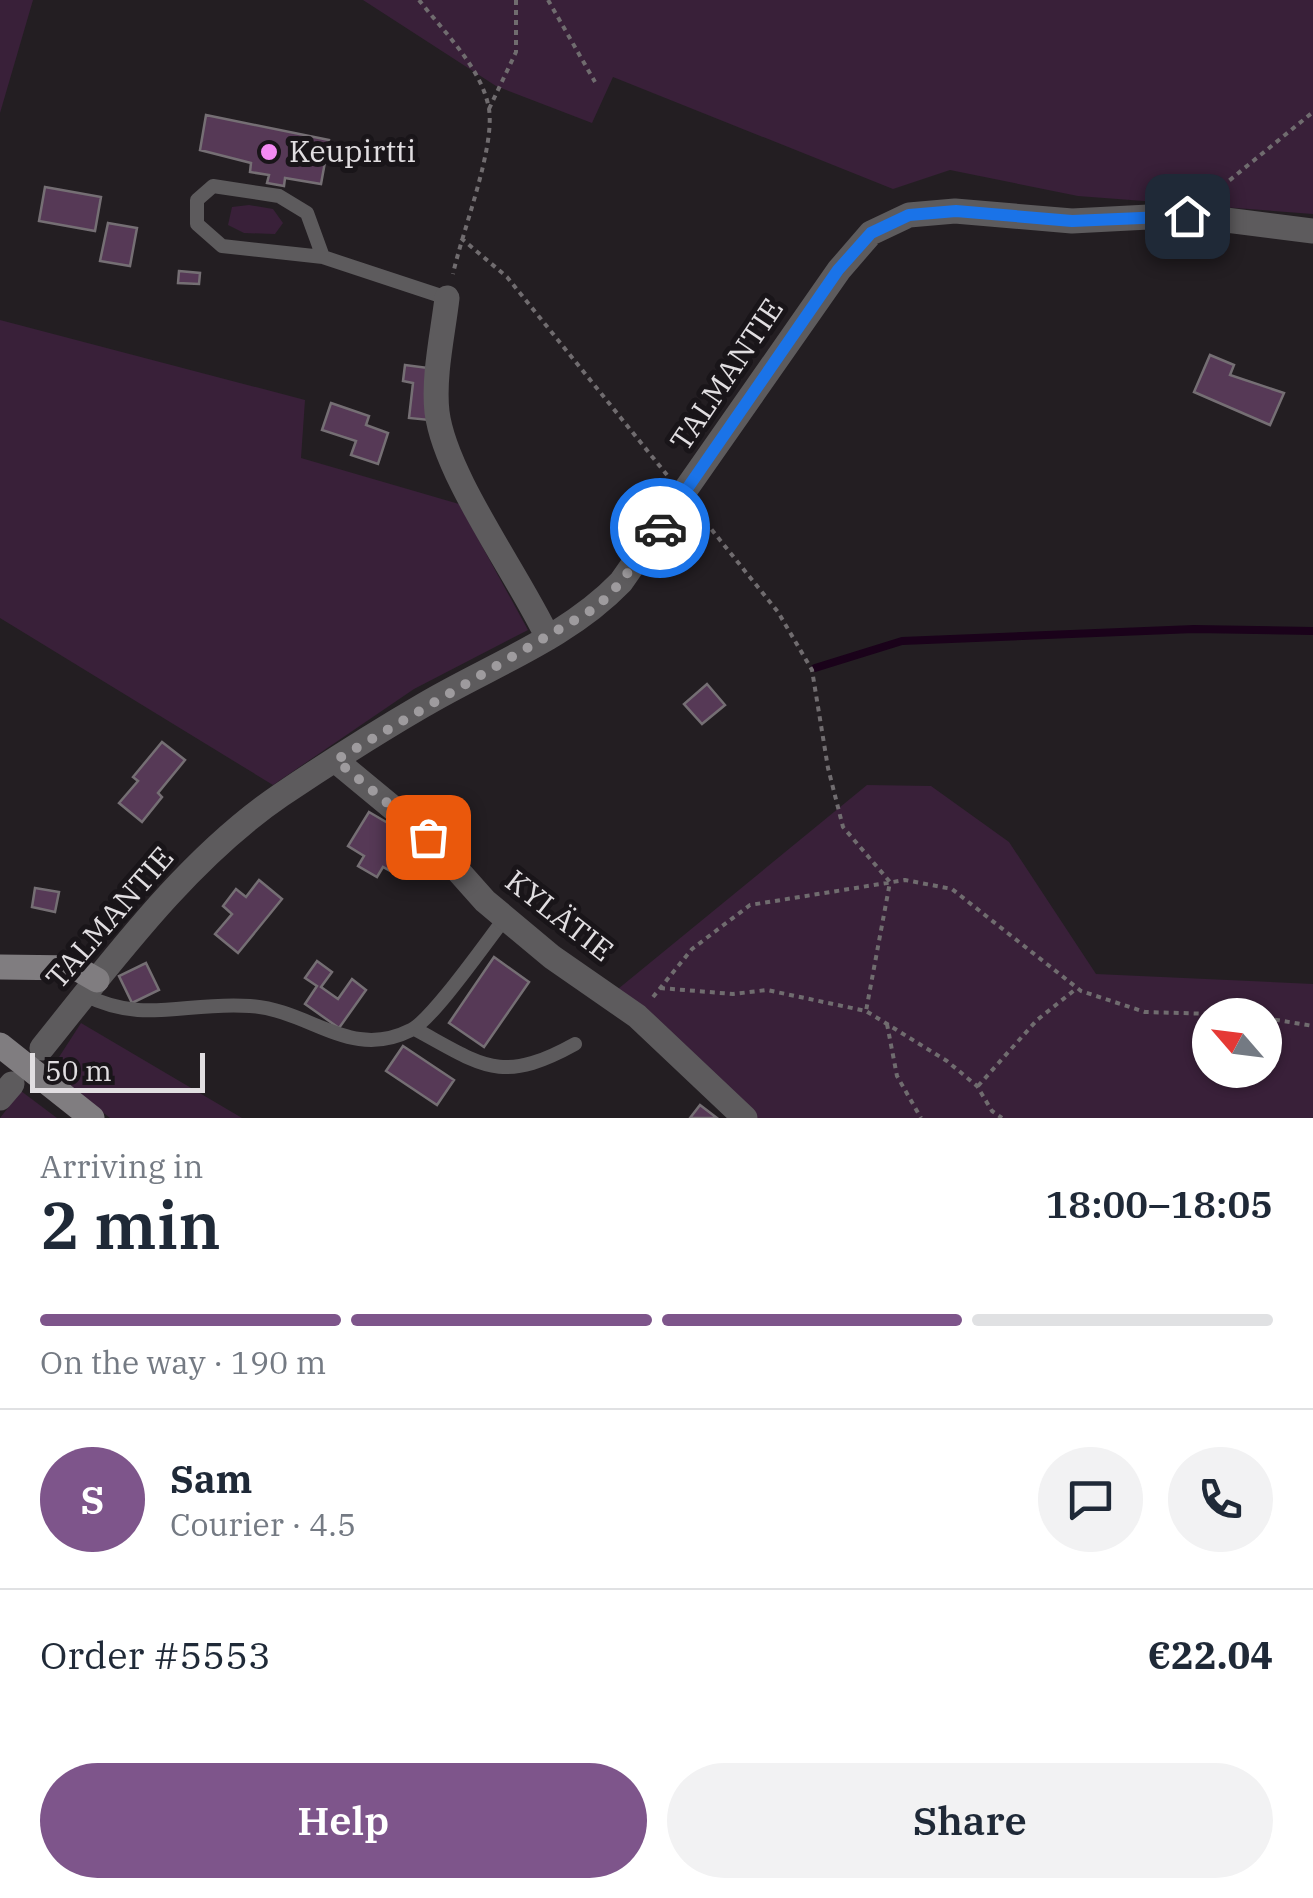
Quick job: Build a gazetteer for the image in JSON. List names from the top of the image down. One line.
{"streets":{"street":["TALMANTIE","KYLÄTIE"]},"crossings":[["TALMANTIE","KYLÄTIE"]],"places":["Keupirtti"],"scale_bar":"50 m","north":"top left","page":{"scale":"50 m","heading":["2 min","Arriving in","18:00–18:05"],"panel":["Sam","Courier · 4.5","Order #5553","€22.04"],"bar":"On the way · 190 m","round":"S","buttons":["Help","Share"]}}
